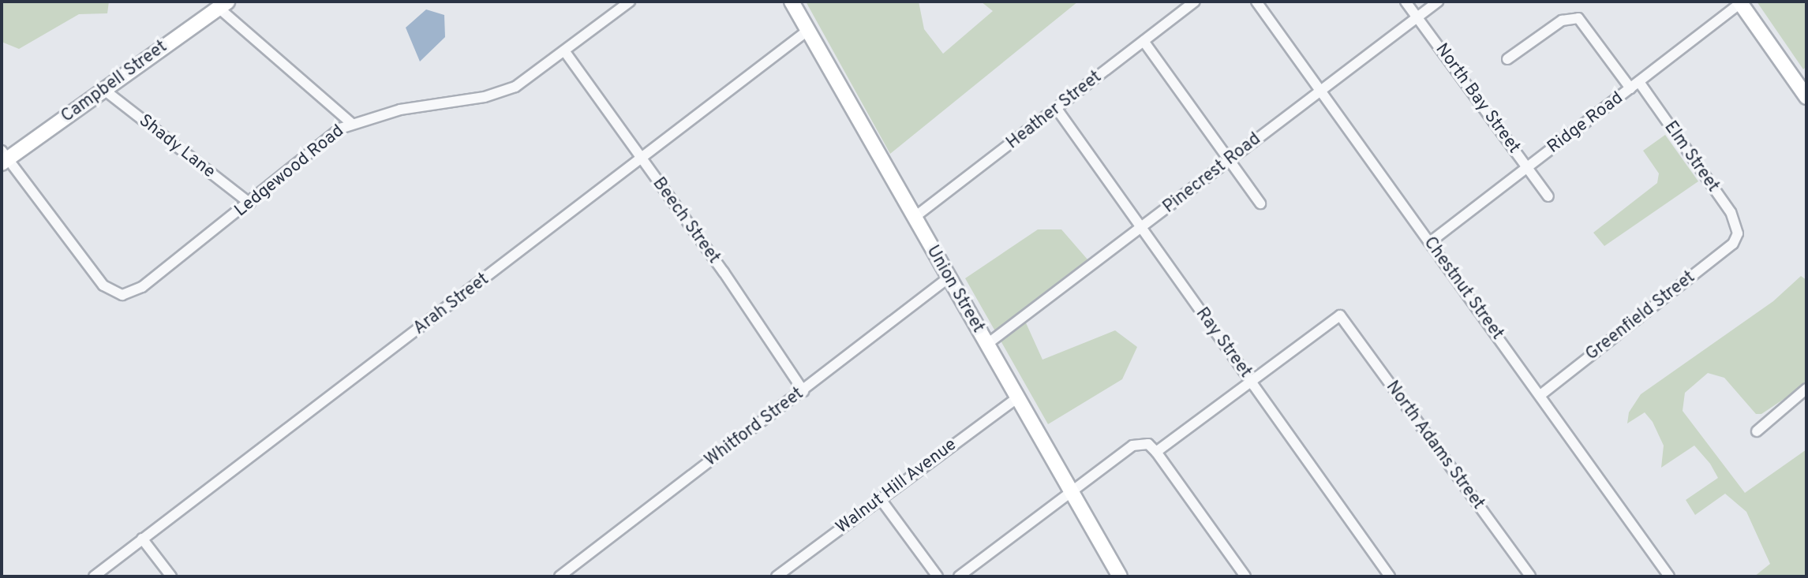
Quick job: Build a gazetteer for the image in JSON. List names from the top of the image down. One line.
{"streets":{"street":["Campbell Street","North Bay Street","Heather Street","Ridge Road","Shady Lane","Elm Street","Ledgewood Road","Pinecrest Road","Beech Street","Chestnut Street","Union Street","Arah Street","Greenfield Street","Ray Street","Whitford Street","North Adams Street","Walnut Hill Avenue"]},"crossings":[["Campbell Street","Shady Lane"],["Campbell Street","Ledgewood Road"],["North Bay Street","Ridge Road"],["North Bay Street","Pinecrest Road"],["Heather Street","Union Street"],["Heather Street","Ray Street"],["Ridge Road","Elm Street"],["Ridge Road","Chestnut Street"],["Shady Lane","Ledgewood Road"],["Elm Street","Greenfield Street"],["Ledgewood Road","Beech Street"],["Pinecrest Road","Chestnut Street"],["Pinecrest Road","Union Street"],["Pinecrest Road","Ray Street"],["Beech Street","Arah Street"],["Beech Street","Whitford Street"],["Chestnut Street","Greenfield Street"],["Union Street","Arah Street"],["Union Street","Whitford Street"],["Union Street","Walnut Hill Avenue"],["Ray Street","North Adams Street"]]}
